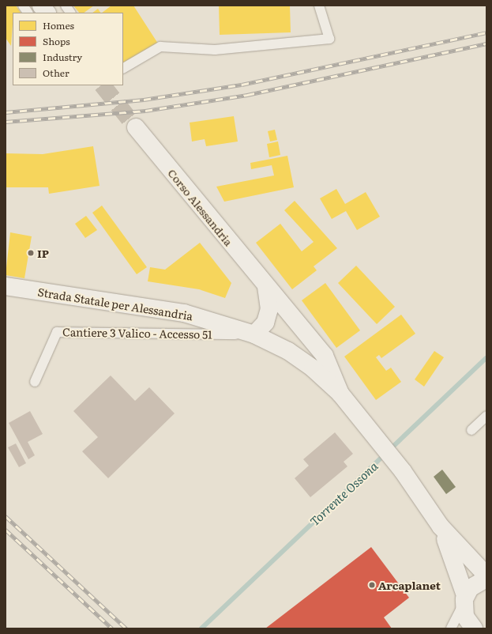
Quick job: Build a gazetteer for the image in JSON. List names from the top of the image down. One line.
{"streets":{"main road":["Corso Alessandria","Strada Statale per Alessandria"],"lane":["Cantiere 3 Valico - Accesso 51"]},"crossings":[["Corso Alessandria","Strada Statale per Alessandria"],["Strada Statale per Alessandria","Cantiere 3 Valico - Accesso 51"]],"water":["Torrente Ossona"],"places":["IP","Arcaplanet"],"legend":["Homes","Shops","Industry","Other"]}
